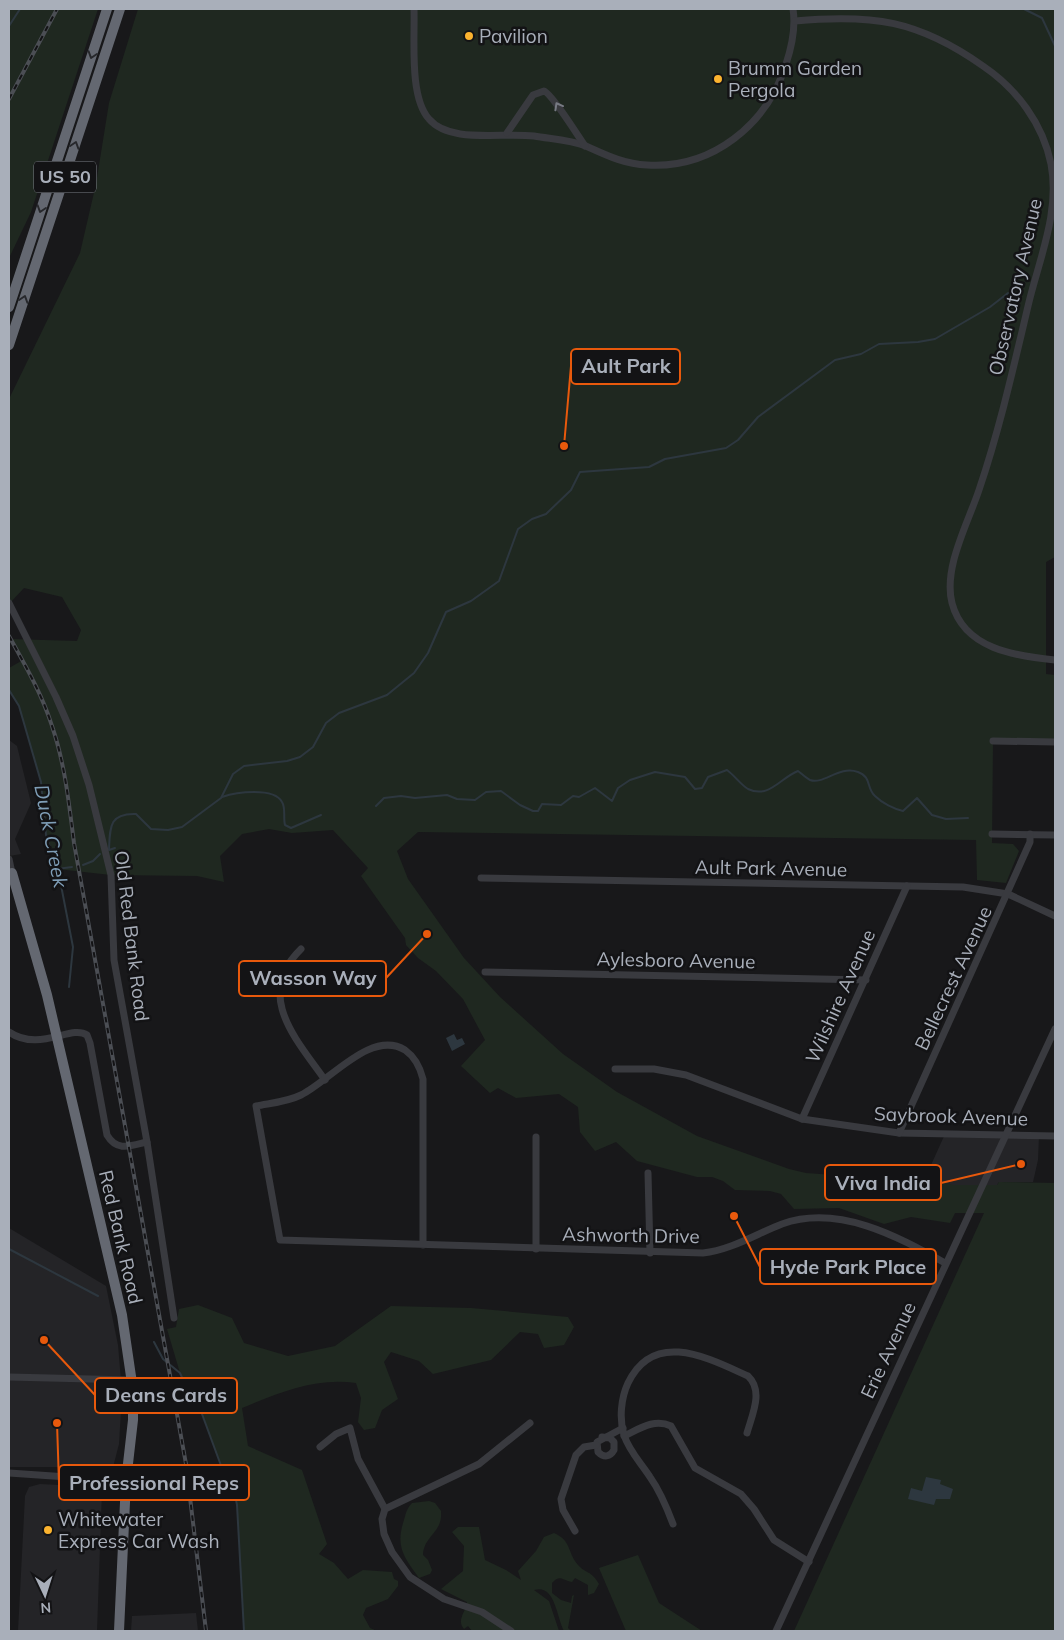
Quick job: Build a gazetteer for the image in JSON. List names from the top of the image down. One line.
{"streets":{"highway":["US 50","Red Bank Road"],"street":["Observatory Avenue","Ault Park Avenue","Old Red Bank Road","Aylesboro Avenue","Bellecrest Avenue","Wilshire Avenue","Saybrook Avenue","Ashworth Drive","Erie Avenue"]},"crossings":[["Ault Park Avenue","Bellecrest Avenue"],["Ault Park Avenue","Wilshire Avenue"],["Aylesboro Avenue","Wilshire Avenue"],["Bellecrest Avenue","Saybrook Avenue"],["Wilshire Avenue","Saybrook Avenue"],["Saybrook Avenue","Erie Avenue"],["Ashworth Drive","Erie Avenue"]],"water":["Duck Creek"],"places":["Pavilion","Brumm Garden Pergola","Ault Park","Wasson Way","Viva India","Hyde Park Place","Deans Cards","Professional Reps","Whitewater Express Car Wash"],"north":"bottom"}
